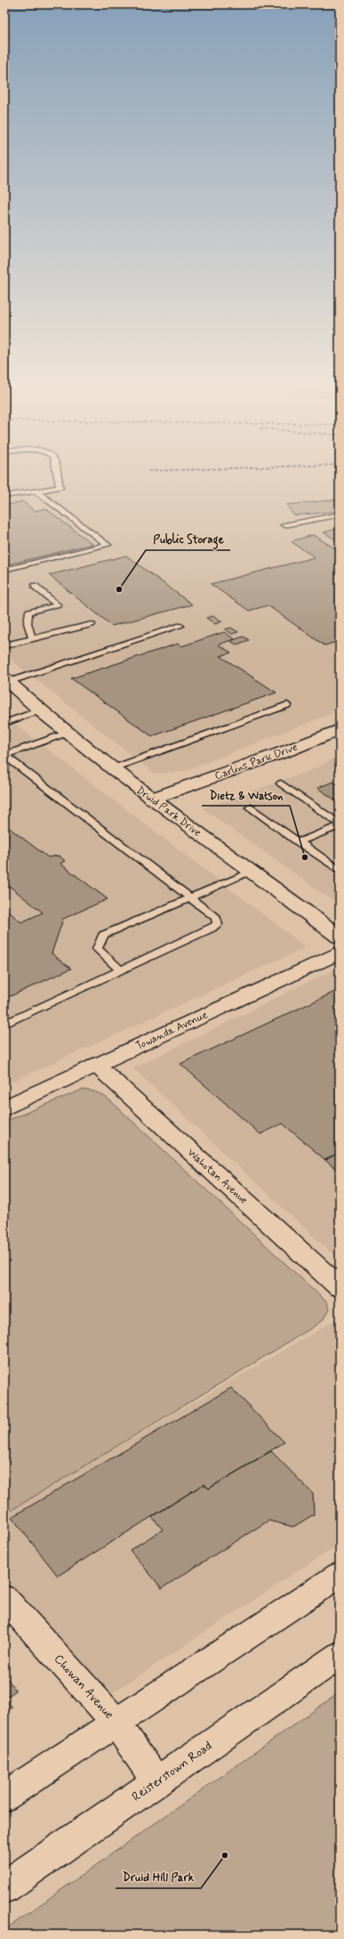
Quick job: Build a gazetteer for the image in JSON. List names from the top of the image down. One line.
{"streets":{"main road":["Carlins Park Drive","Druid Park Drive","Towanda Avenue","Wahotan Avenue","Chowan Avenue","Reisterstown Road"]},"crossings":[["Carlins Park Drive","Druid Park Drive"],["Towanda Avenue","Wahotan Avenue"],["Chowan Avenue","Reisterstown Road"]],"places":["Public Storage","Dietz & Watson","Druid Hill Park"]}
